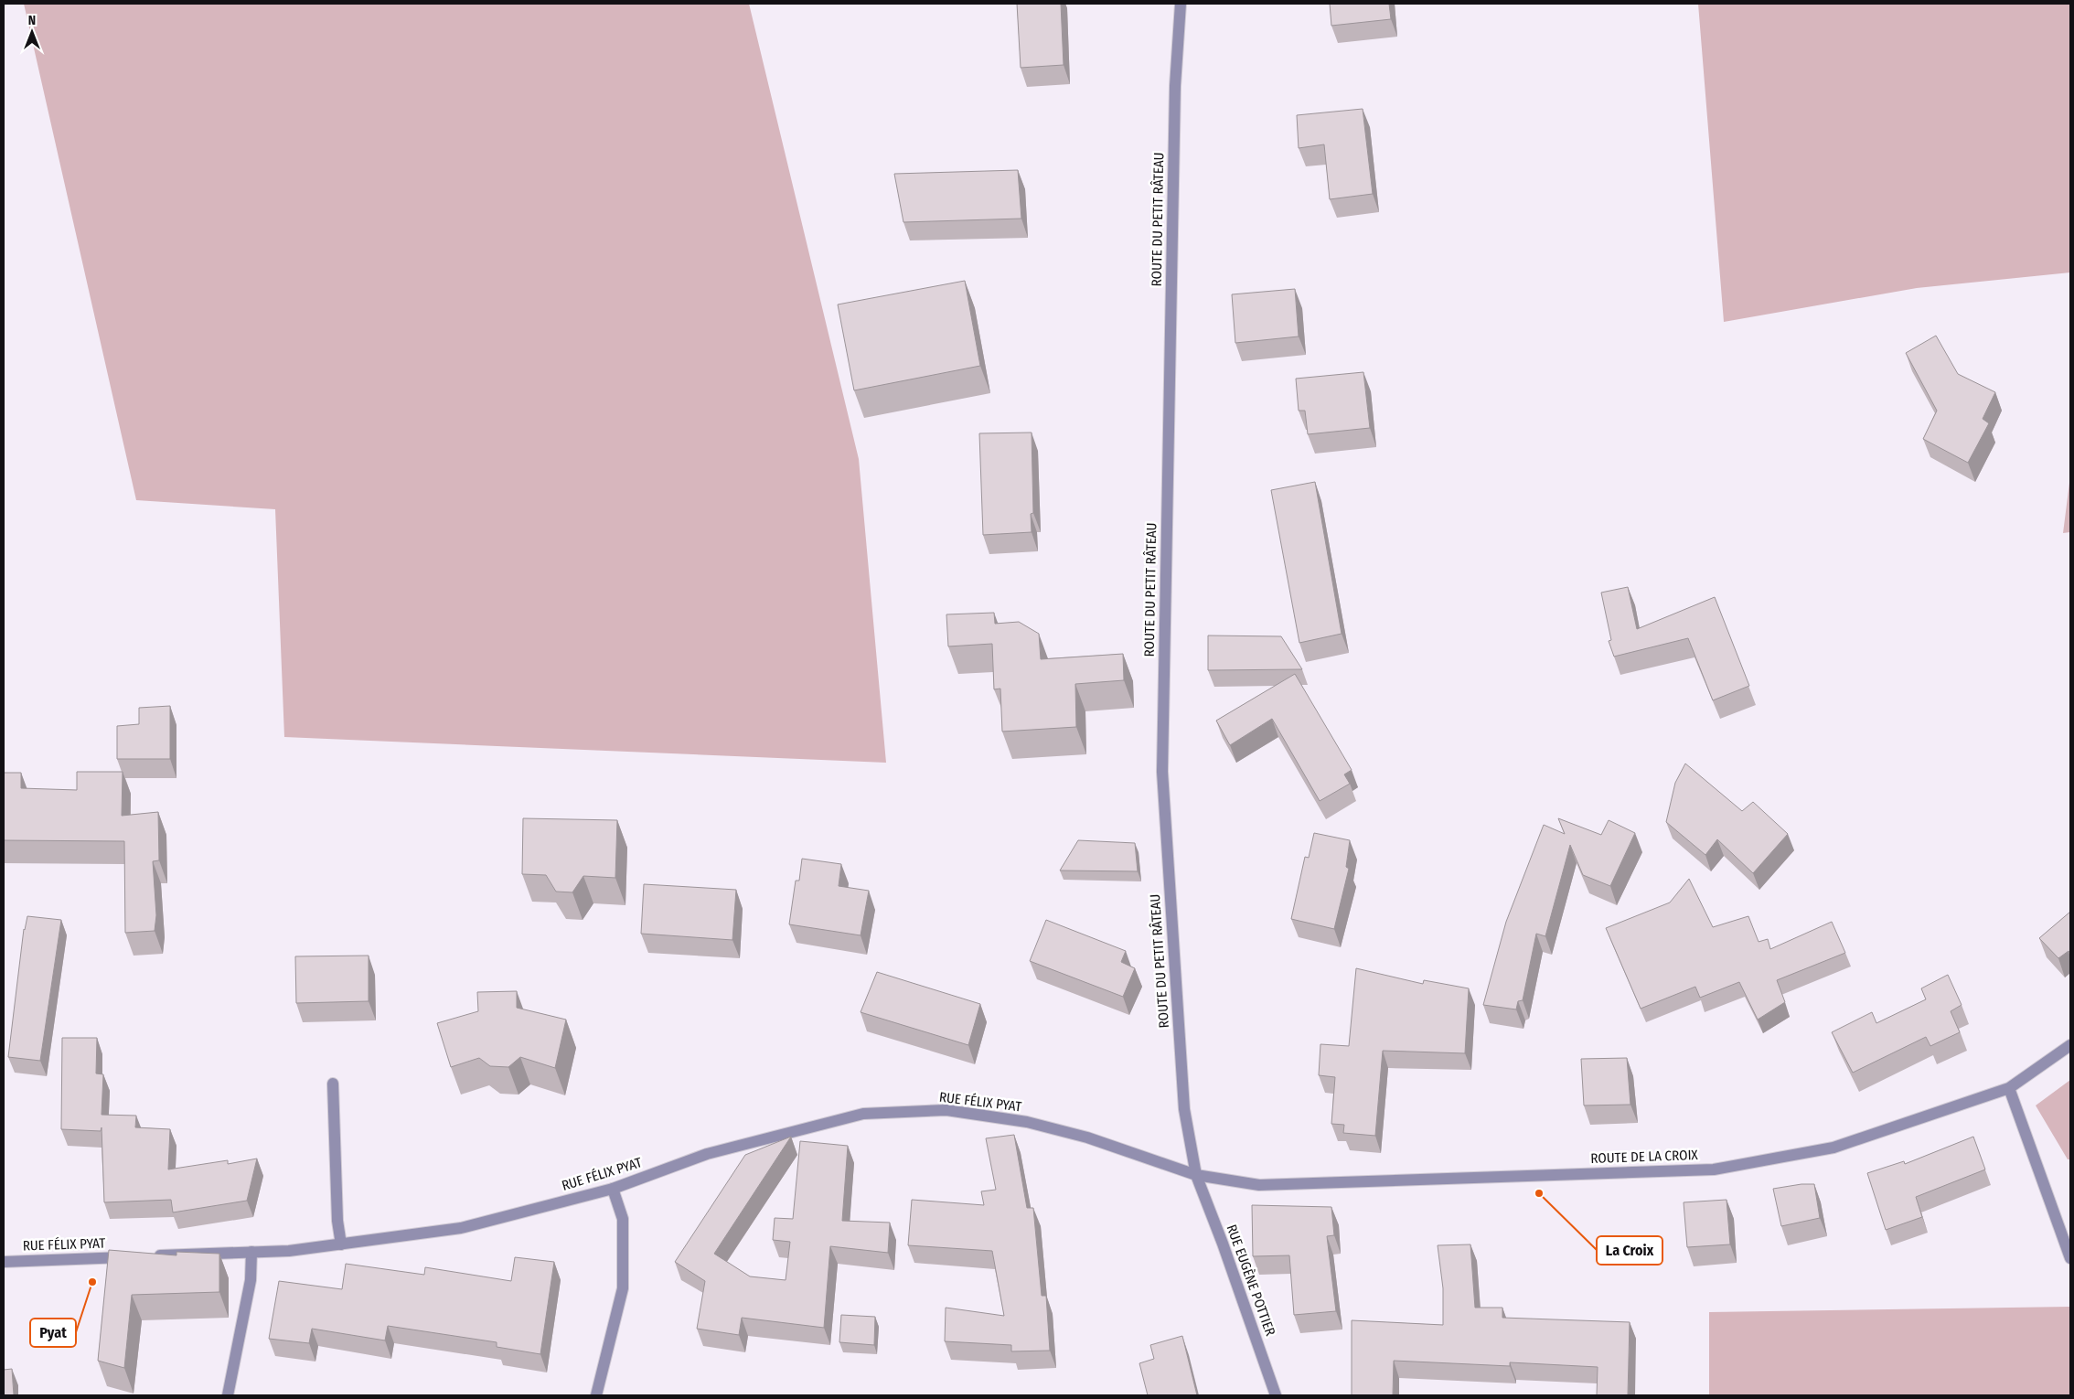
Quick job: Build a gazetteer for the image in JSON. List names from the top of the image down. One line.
{"streets":{"street":["ROUTE DU PETIT RÂTEAU","RUE FÉLIX PYAT","ROUTE DE LA CROIX","RUE EUGÈNE POTTIER"]},"crossings":[["ROUTE DU PETIT RÂTEAU","RUE FÉLIX PYAT"],["ROUTE DU PETIT RÂTEAU","ROUTE DE LA CROIX"],["ROUTE DU PETIT RÂTEAU","RUE EUGÈNE POTTIER"],["RUE FÉLIX PYAT","ROUTE DE LA CROIX"],["RUE FÉLIX PYAT","RUE EUGÈNE POTTIER"],["ROUTE DE LA CROIX","RUE EUGÈNE POTTIER"]],"places":["La Croix","Pyat"],"north":"top"}
